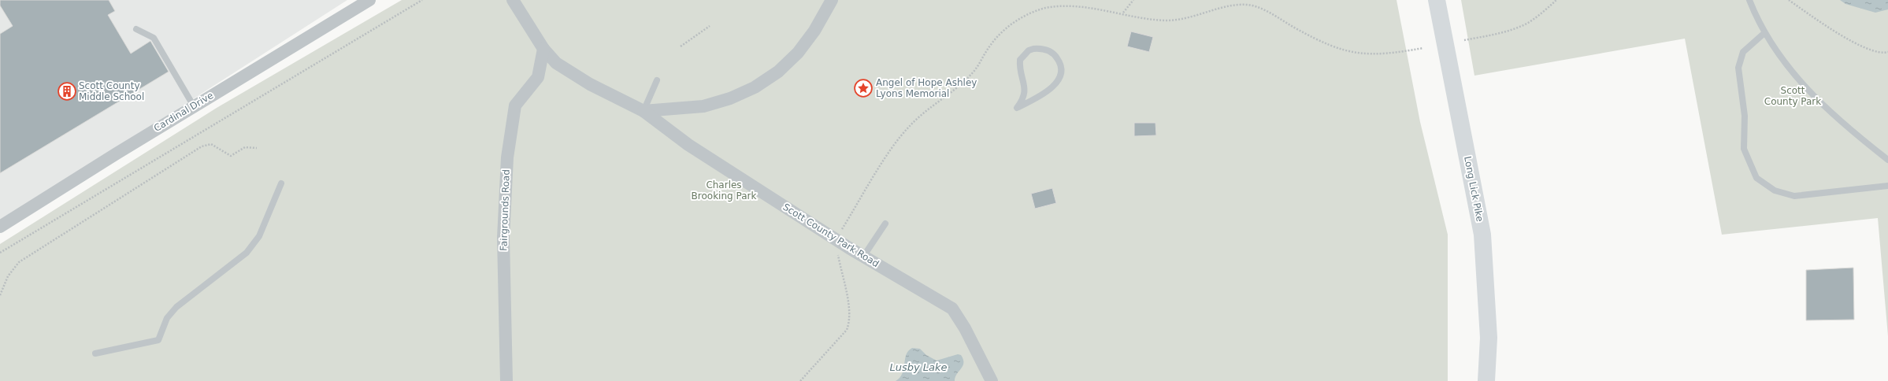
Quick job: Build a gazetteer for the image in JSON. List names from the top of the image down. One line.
{"streets":{"main road":["Long Lick Pike"],"street":["Cardinal Drive","Fairgrounds Road","Scott County Park Road"]},"crossings":[["Fairgrounds Road","Scott County Park Road"]],"water":["Lusby Lake"],"parks":["Scott County Park","Charles Brooking Park"],"places":{"place":["Angel of Hope Ashley Lyons Memorial"],"building":["Scott County Middle School"]}}
